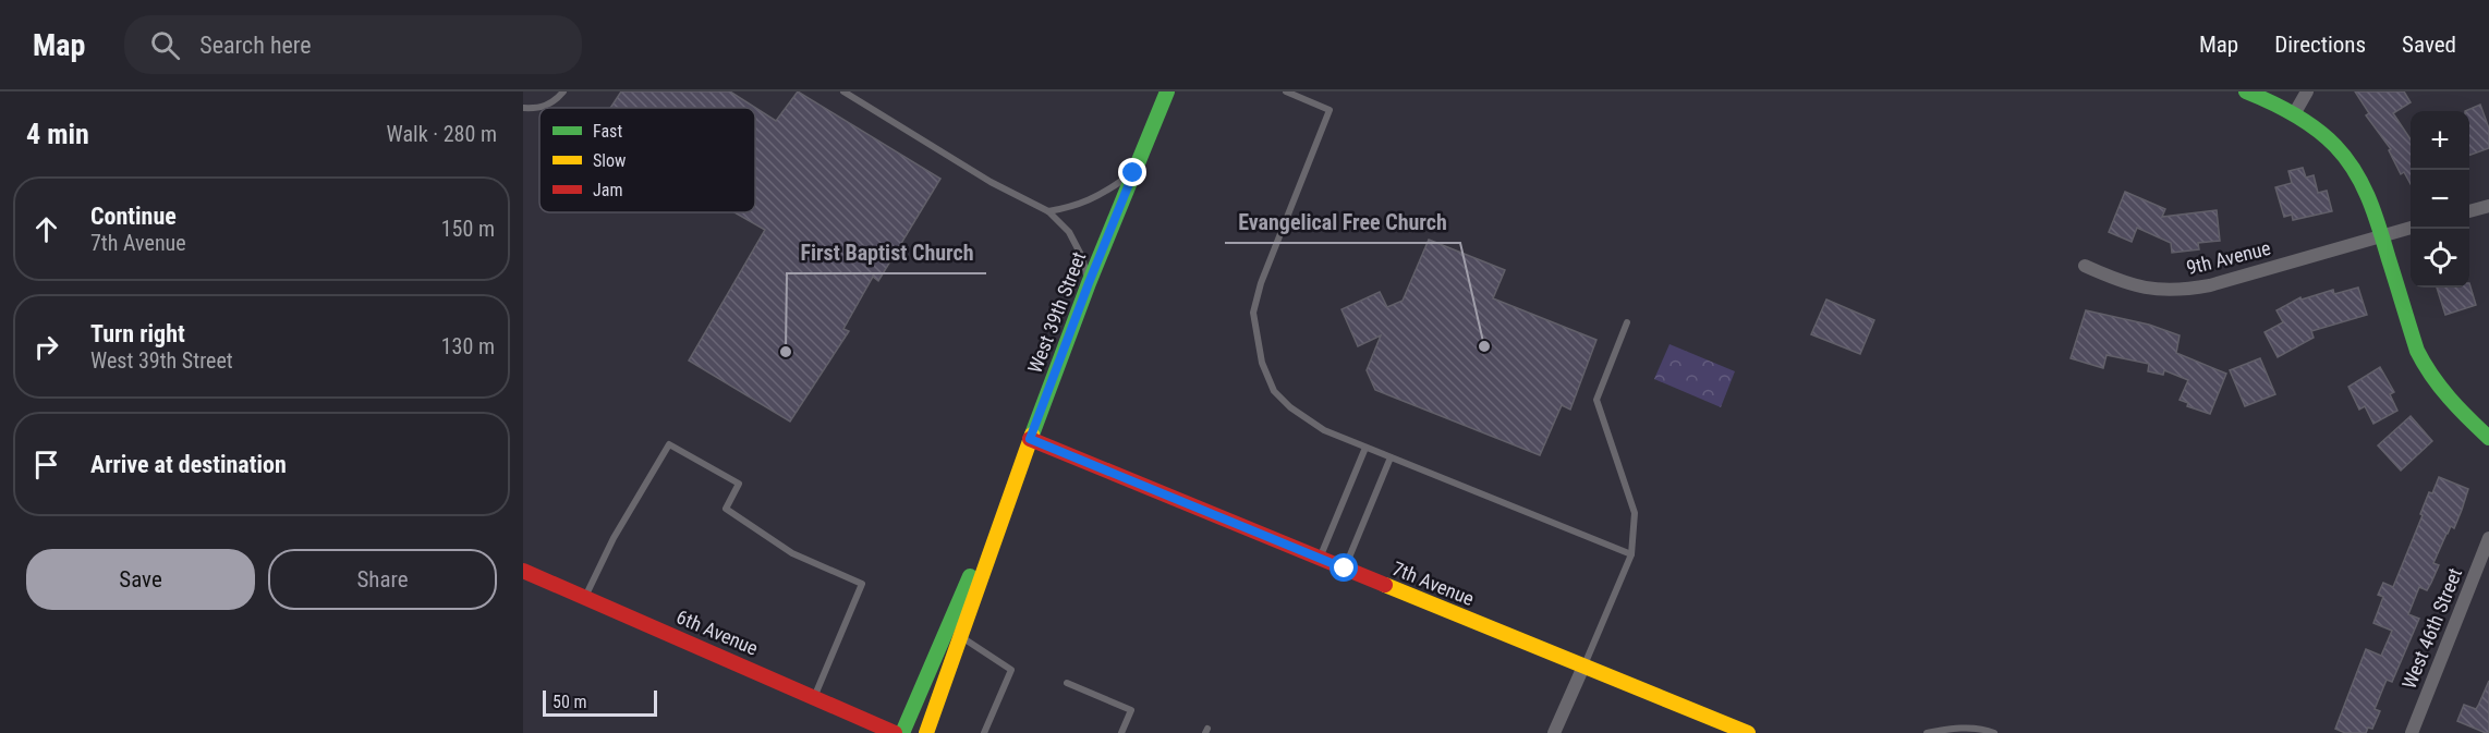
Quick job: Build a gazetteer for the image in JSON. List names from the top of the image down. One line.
{"streets":{"street":["9th Avenue","West 39th Street","7th Avenue","West 46th Street","6th Avenue"]},"crossings":[["West 39th Street","7th Avenue"]],"places":["Evangelical Free Church","First Baptist Church"],"legend":["Fast","Slow","Jam"],"scale_bar":"50 m","page":{"header":"Map","search":"Search here","nav":["Map","Directions","Saved"],"heading":["4 min","Walk · 280 m"],"map_buttons":["+","−"],"list":[["Continue","7th Avenue","150 m"],["Turn right","West 39th Street","130 m"],"Arrive at destination"],"buttons":["Save","Share"],"scale":"50 m"}}
